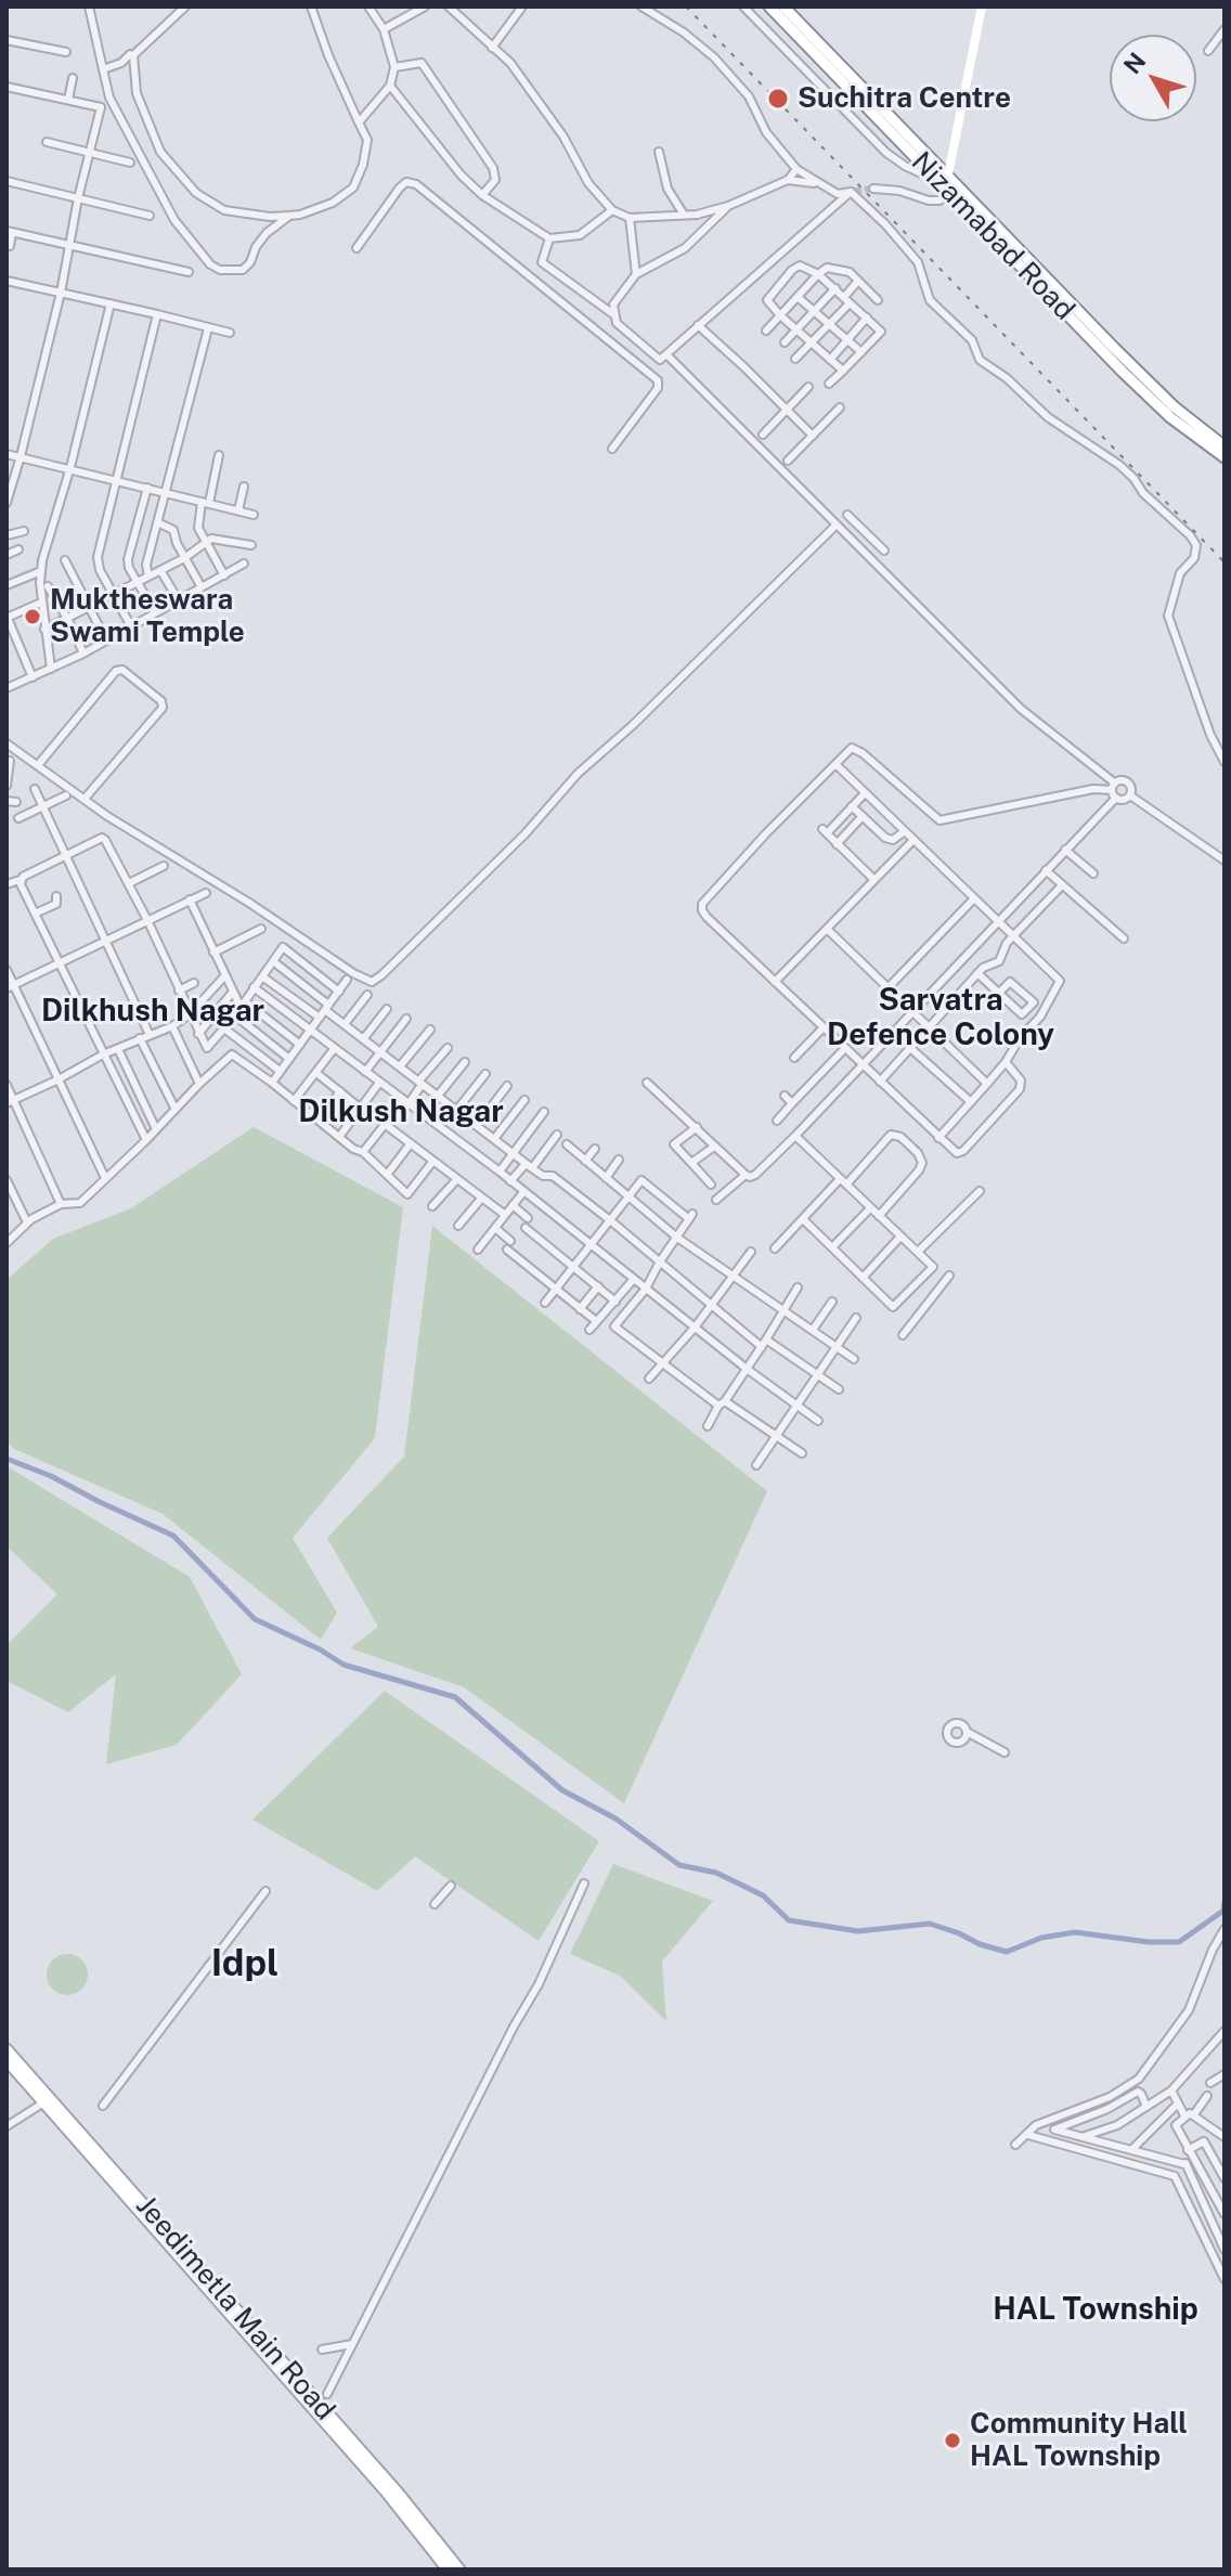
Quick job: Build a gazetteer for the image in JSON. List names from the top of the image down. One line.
{"streets":{"main road":["Nizamabad Road","Jeedimetla Main Road"]},"districts":["Sarvatra Defence Colony","Dilkhush Nagar","Dilkush Nagar","Idpl","HAL Township"],"places":["Suchitra Centre","Muktheswara Swami Temple","Community Hall HAL Township"],"north":"top left"}
